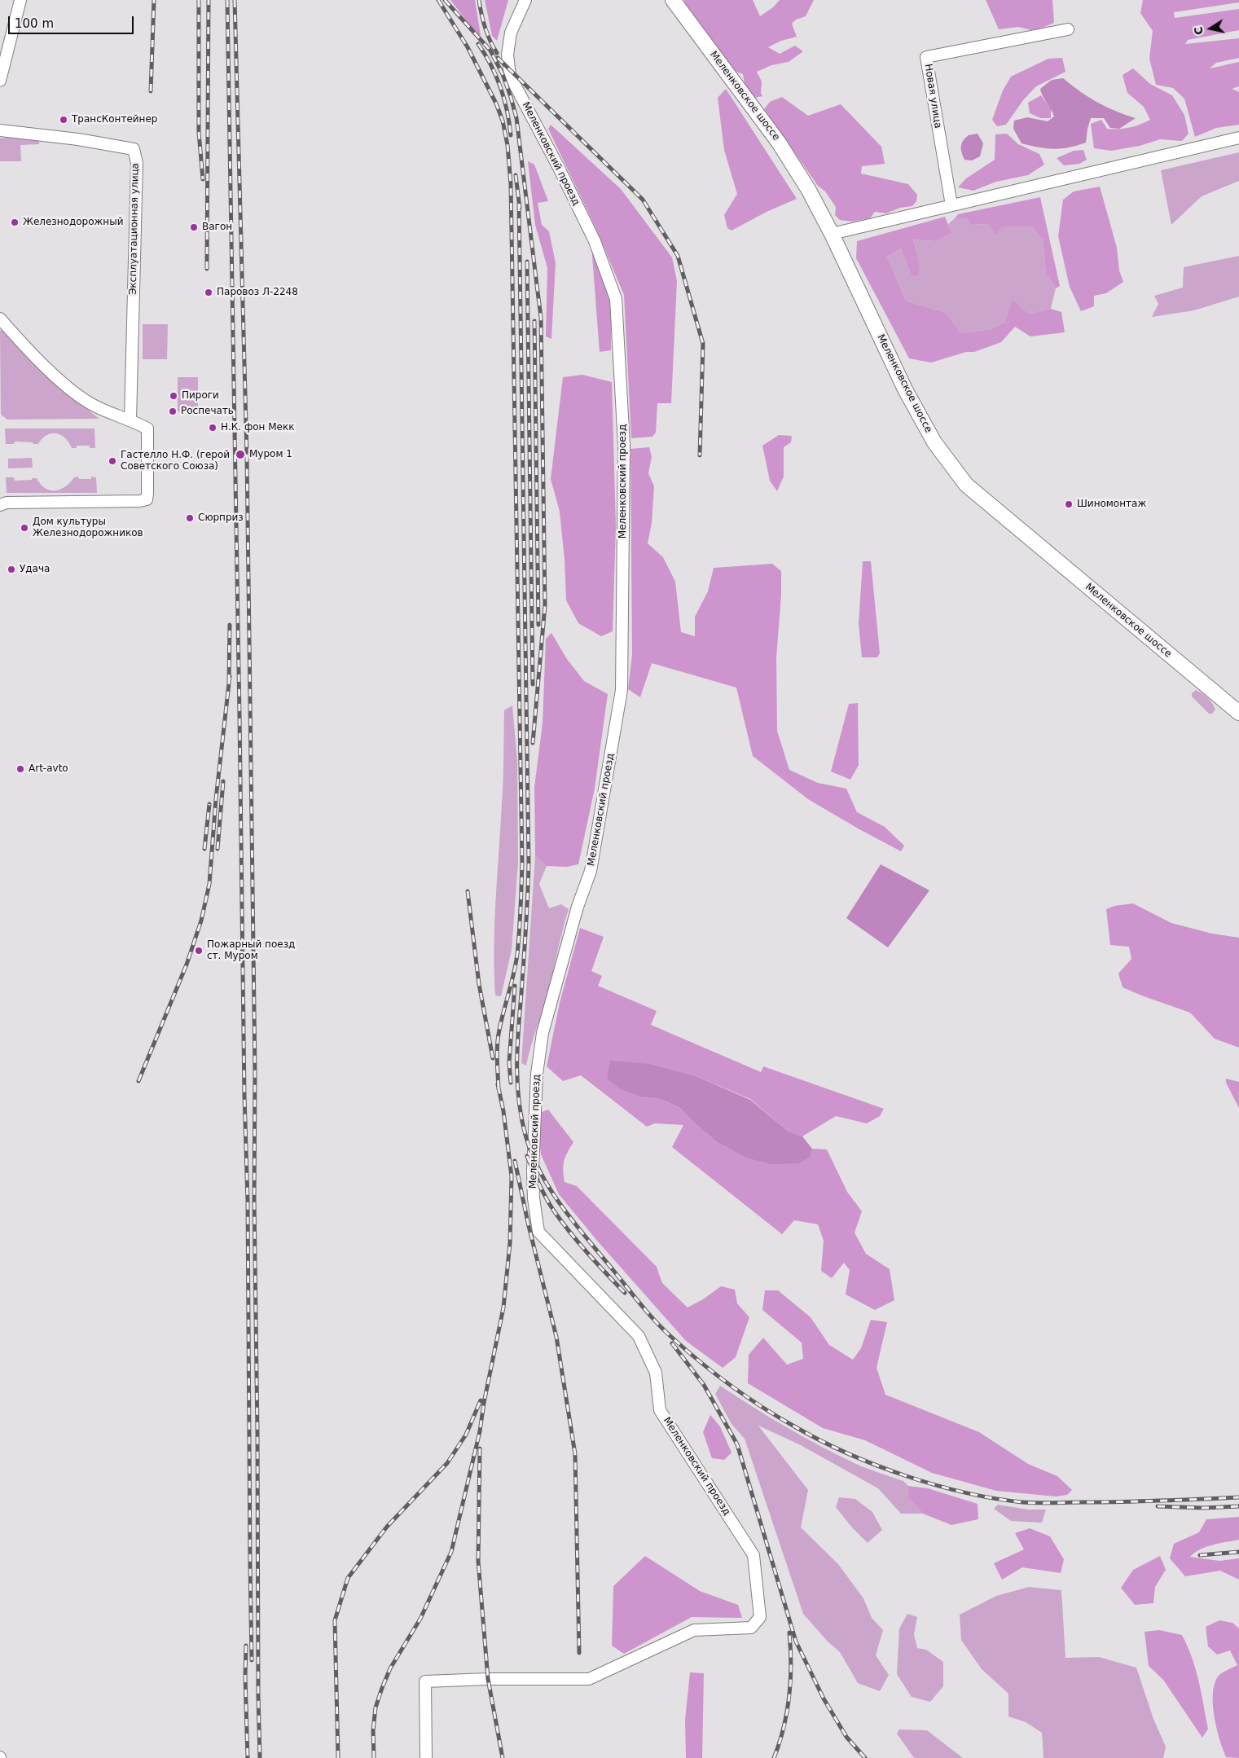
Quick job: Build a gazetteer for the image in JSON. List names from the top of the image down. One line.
{"streets":{"main road":["Меленковское шоссе"],"street":["Новая улица","Меленковский проезд","Эксплуатационная улица"]},"places":["ТрансКонтейнер","Железнодорожный","Вагон","Паровоз Л-2248","Пироги","Роспечать","Н.К. фон Мекк","Муром 1","Гастелло Н.Ф. (герой Советского Союза)","Шиномонтаж","Сюрприз","Дом культуры Железнодорожников","Удача","Art-avto","Пожарный поезд ст. Муром"],"scale_bar":"100 m","north":"left"}
